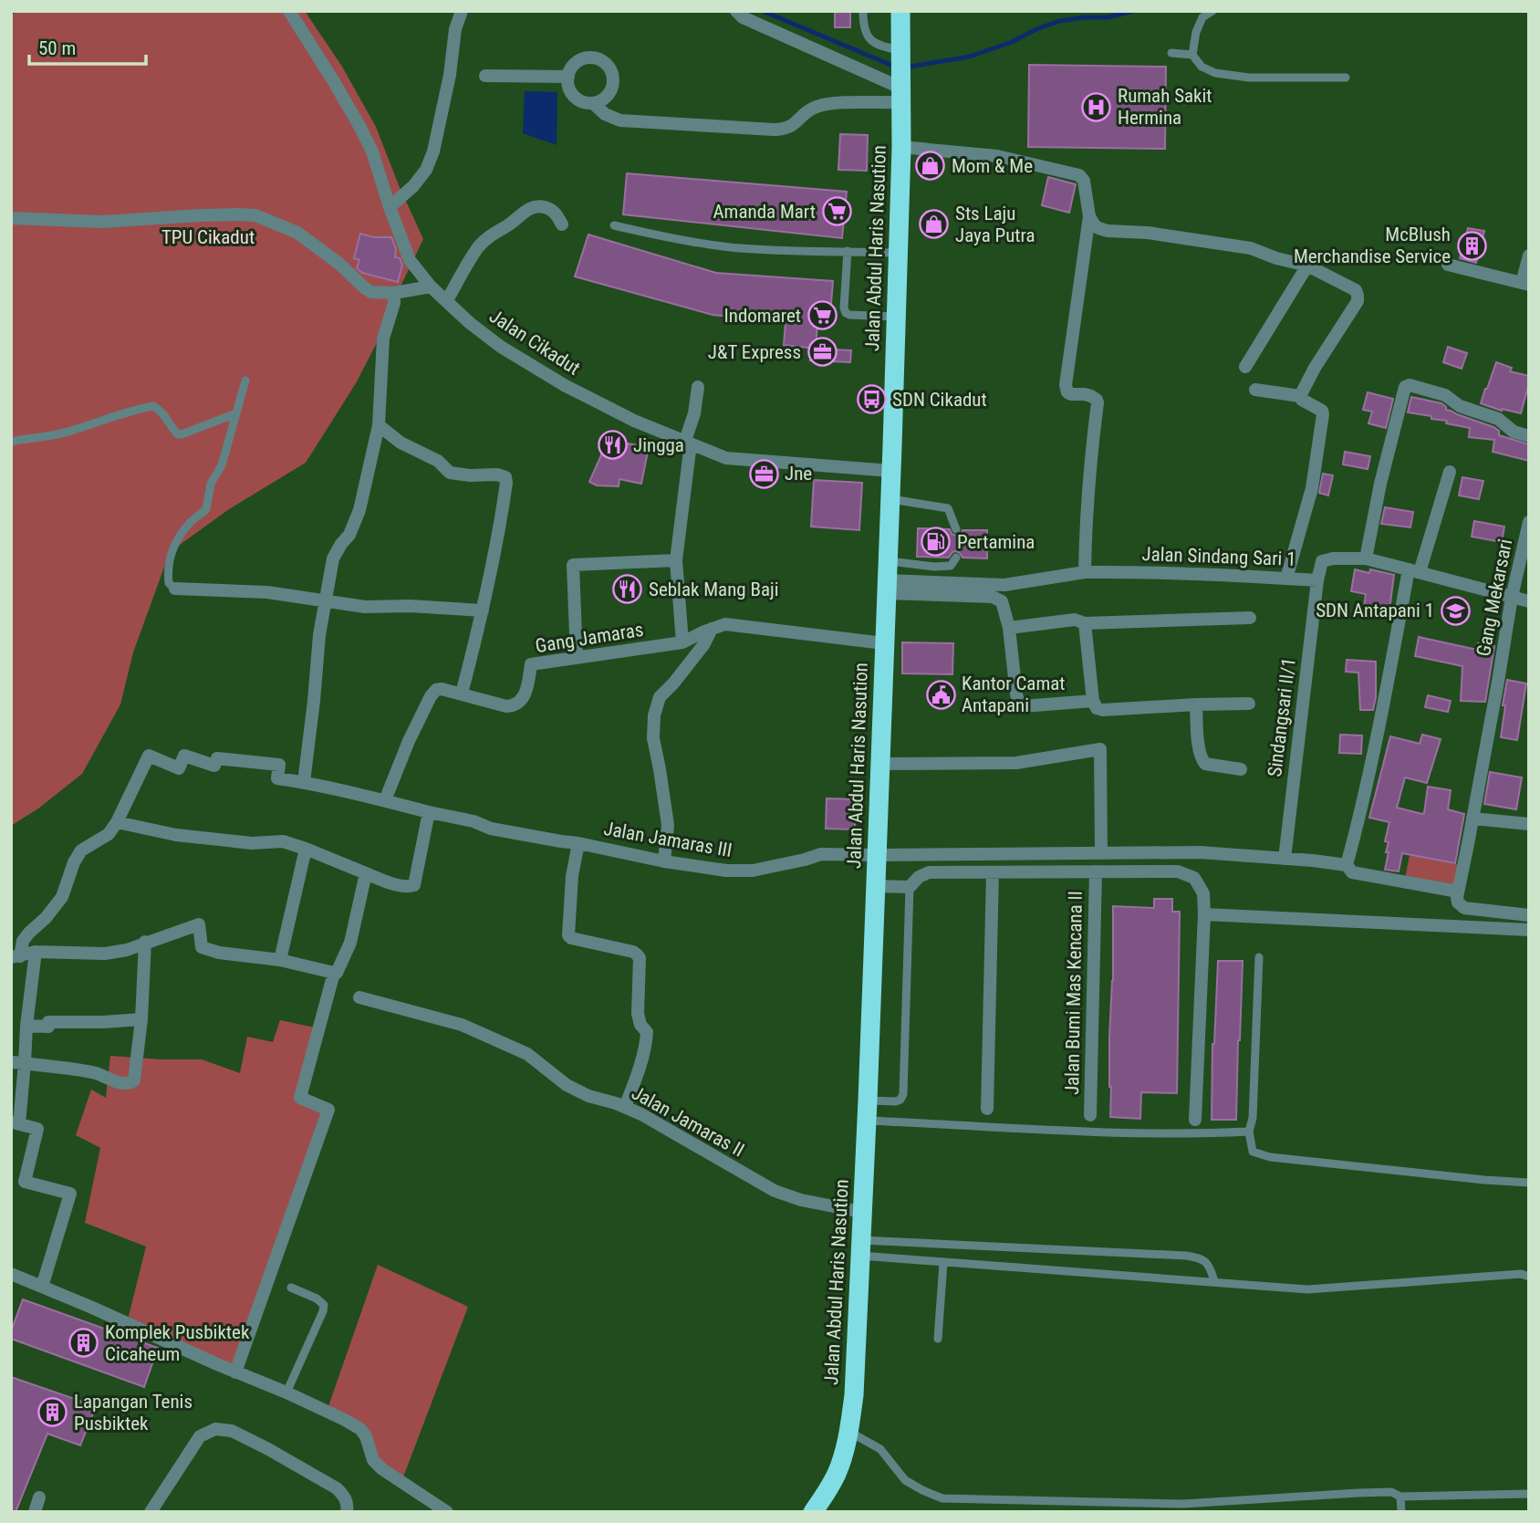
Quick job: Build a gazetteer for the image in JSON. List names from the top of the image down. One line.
{"streets":{"highway":["Jalan Abdul Haris Nasution"],"street":["Jalan Cikadut","Jalan Sindang Sari 1","Gang Mekarsari","Gang Jamaras","Sindangsari II/1","Jalan Jamaras III","Jalan Bumi Mas Kencana II","Jalan Jamaras II"]},"crossings":[["Jalan Abdul Haris Nasution","Jalan Cikadut"],["Jalan Abdul Haris Nasution","Jalan Sindang Sari 1"],["Jalan Abdul Haris Nasution","Gang Jamaras"],["Jalan Abdul Haris Nasution","Jalan Jamaras III"],["Jalan Abdul Haris Nasution","Jalan Jamaras II"],["Jalan Sindang Sari 1","Gang Mekarsari"],["Jalan Sindang Sari 1","Sindangsari II/1"],["Gang Mekarsari","Jalan Jamaras III"],["Sindangsari II/1","Jalan Jamaras III"]],"parks":["TPU Cikadut"],"places":{"hospital":["Rumah Sakit Hermina"],"shop":["Mom & Me","Sts Laju Jaya Putra"],"supermarket":["Amanda Mart","Indomaret"],"building":["McBlush Merchandise Service","Komplek Pusbiktek Cicaheum","Lapangan Tenis Pusbiktek"],"office":["J&T Express","Jne"],"bus stop":["SDN Cikadut"],"restaurant":["Jingga","Seblak Mang Baji"],"fuel station":["Pertamina"],"school or university":["SDN Antapani 1"],"public building":["Kantor Camat Antapani"]},"scale_bar":"50 m"}
